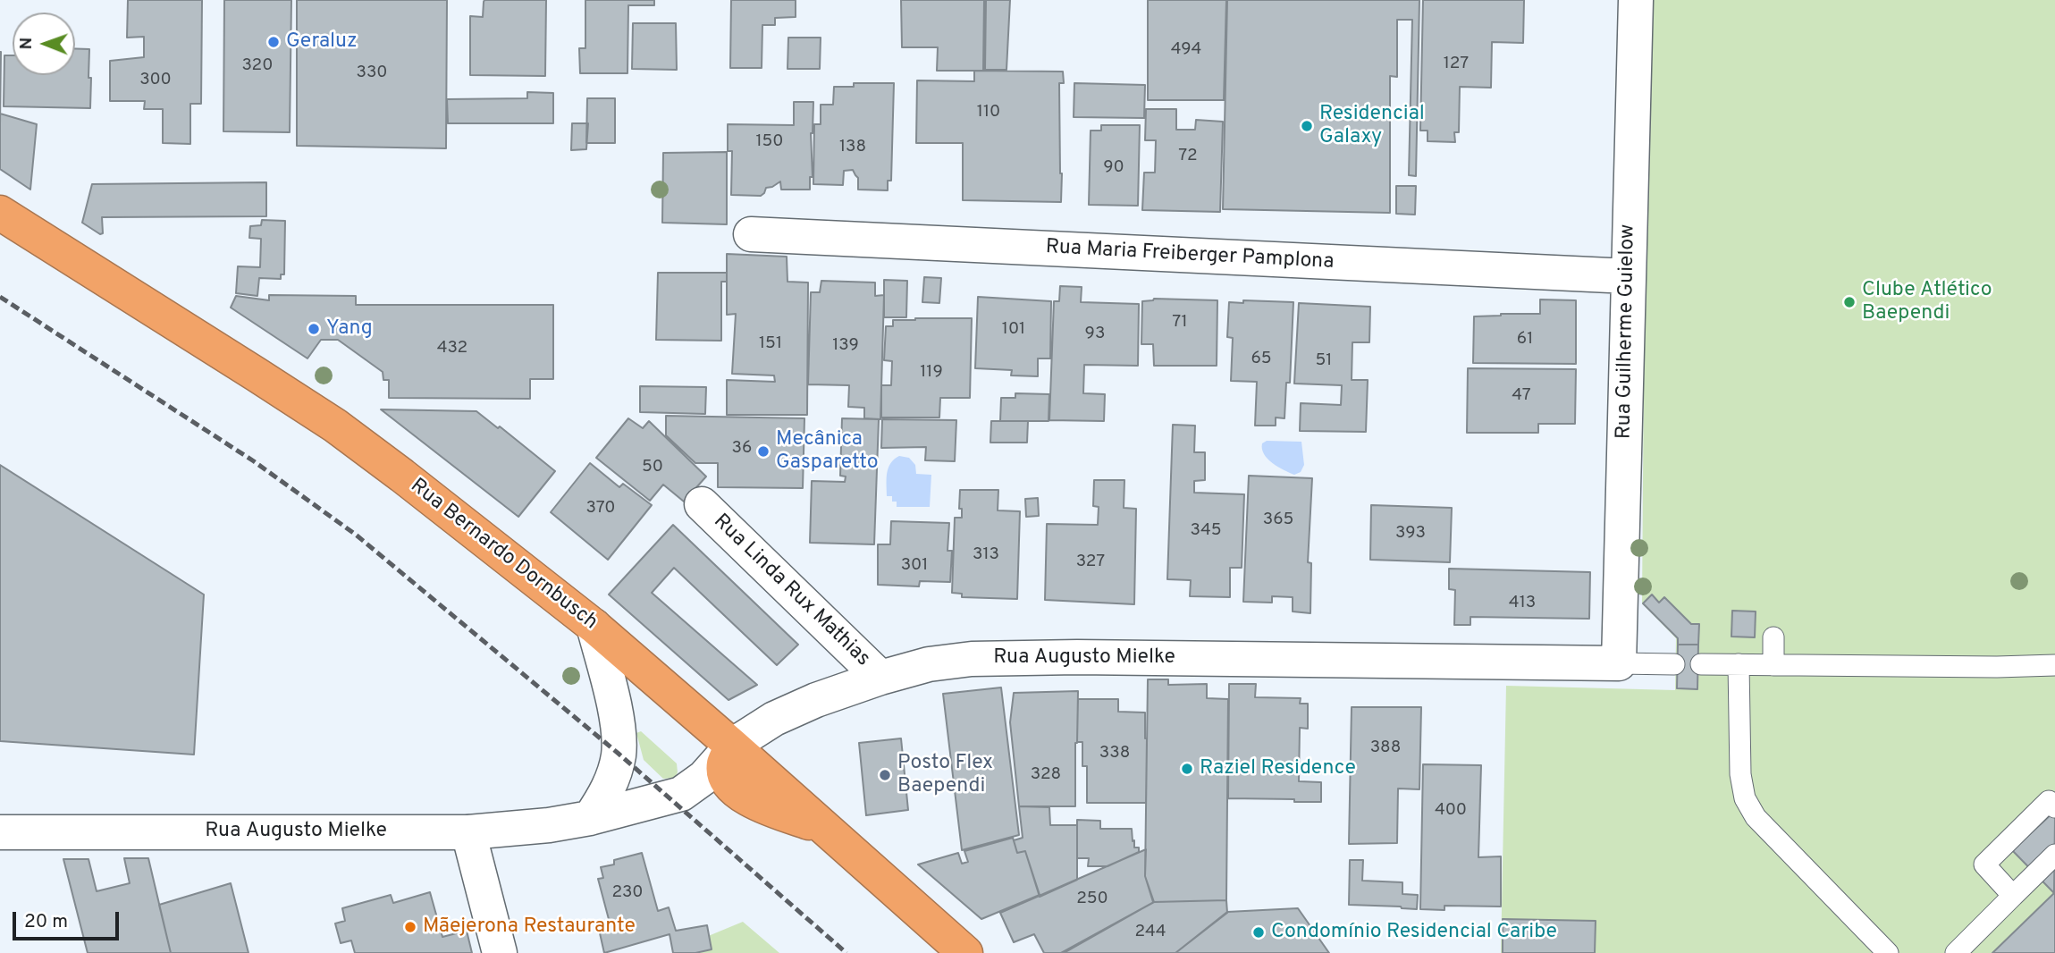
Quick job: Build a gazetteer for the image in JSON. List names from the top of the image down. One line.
{"streets":{"highway":["Rua Bernardo Dornbusch"],"street":["Rua Maria Freiberger Pamplona","Rua Guilherme Guielow","Rua Linda Rux Mathias","Rua Augusto Mielke"]},"crossings":[["Rua Maria Freiberger Pamplona","Rua Guilherme Guielow"],["Rua Guilherme Guielow","Rua Augusto Mielke"],["Rua Bernardo Dornbusch","Rua Augusto Mielke"],["Rua Linda Rux Mathias","Rua Augusto Mielke"]],"places":["Geraluz","Residencial Galaxy","Clube Atlético Baependi","Yang","Mecânica Gasparetto","Raziel Residence","Posto Flex Baependi","Mãejerona Restaurante","Condomínio Residencial Caribe"],"house_numbers":["494","127","320","330","300","110","150","138","72","90","71","101","93","61","151","139","432","65","51","119","47","36","50","370","365","345","393","313","327","301","413","388","338","328","400","230","250","244"],"scale_bar":"20 m","north":"left"}
